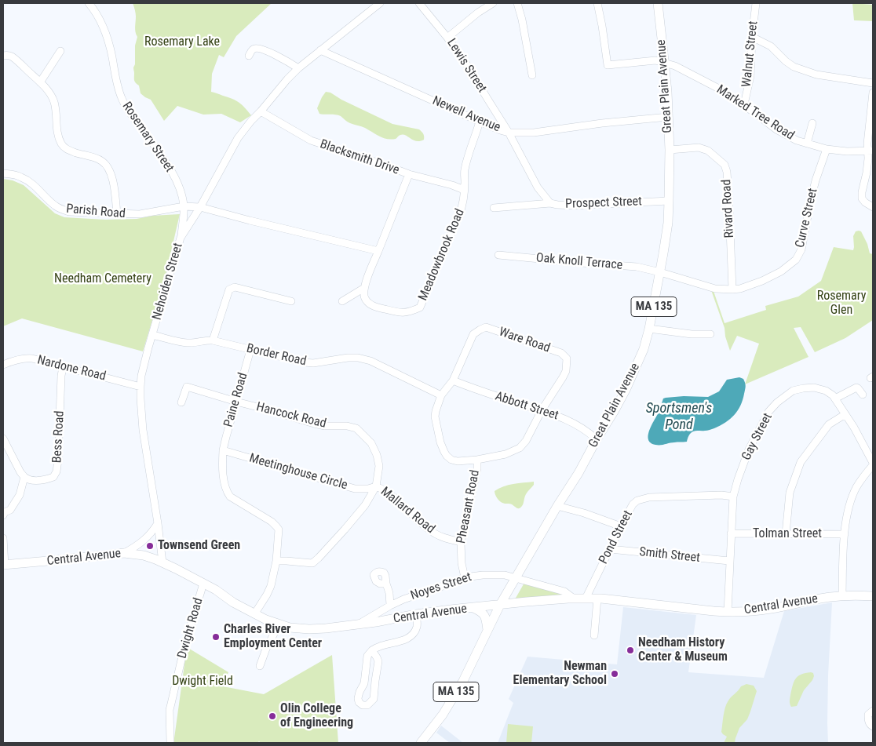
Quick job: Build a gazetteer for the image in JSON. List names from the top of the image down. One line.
{"streets":{"main road":["Great Plain Avenue","MA 135","Central Avenue"],"street":["Walnut Street","Lewis Street","Marked Tree Road","Newell Avenue","Rosemary Street","Blacksmith Drive","Prospect Street","Rivard Road","Parish Road","Curve Street","Meadowbrook Road","Oak Knoll Terrace","Nehoiden Street","Ware Road","Border Road","Nardone Road","Paine Road","Abbott Street","Hancock Road","Bess Road","Gay Street","Meetinghouse Circle","Pheasant Road","Mallard Road","Tolman Street","Pond Street","Smith Street","Noyes Street","Dwight Road"]},"crossings":[["Walnut Street","Marked Tree Road"],["Lewis Street","Newell Avenue"],["Lewis Street","Prospect Street"],["Great Plain Avenue","Marked Tree Road"],["Great Plain Avenue","Newell Avenue"],["Great Plain Avenue","Prospect Street"],["Great Plain Avenue","Rivard Road"],["Great Plain Avenue","Curve Street"],["Great Plain Avenue","Oak Knoll Terrace"],["Great Plain Avenue","Abbott Street"],["Great Plain Avenue","Central Avenue"],["Great Plain Avenue","Noyes Street"],["Marked Tree Road","Curve Street"],["Newell Avenue","Prospect Street"],["Newell Avenue","Meadowbrook Road"],["Newell Avenue","Nehoiden Street"],["Rosemary Street","Parish Road"],["Rosemary Street","Nehoiden Street"],["Blacksmith Drive","Meadowbrook Road"],["Blacksmith Drive","Nehoiden Street"],["Rivard Road","Curve Street"],["Parish Road","Nehoiden Street"],["Curve Street","Oak Knoll Terrace"],["Nehoiden Street","Border Road"],["Nehoiden Street","Nardone Road"],["Nehoiden Street","Central Avenue"],["Ware Road","Border Road"],["Ware Road","Abbott Street"],["Ware Road","Pheasant Road"],["Border Road","Paine Road"],["Nardone Road","Bess Road"],["Paine Road","Hancock Road"],["Paine Road","Meetinghouse Circle"],["Hancock Road","Meetinghouse Circle"],["Hancock Road","Mallard Road"],["Gay Street","Tolman Street"],["Gay Street","Pond Street"],["Gay Street","Smith Street"],["Gay Street","Central Avenue"],["Meetinghouse Circle","Mallard Road"],["Pheasant Road","Mallard Road"],["Pheasant Road","Noyes Street"],["Pond Street","Smith Street"],["Pond Street","Central Avenue"],["Central Avenue","Noyes Street"],["Central Avenue","Dwight Road"]],"water":["Sportsmen's Pond"],"parks":["Rosemary Lake","Needham Cemetery","Rosemary Glen","Dwight Field"],"places":["Townsend Green","Charles River Employment Center","Needham History Center & Museum","Newman Elementary School","Olin College of Engineering"]}
